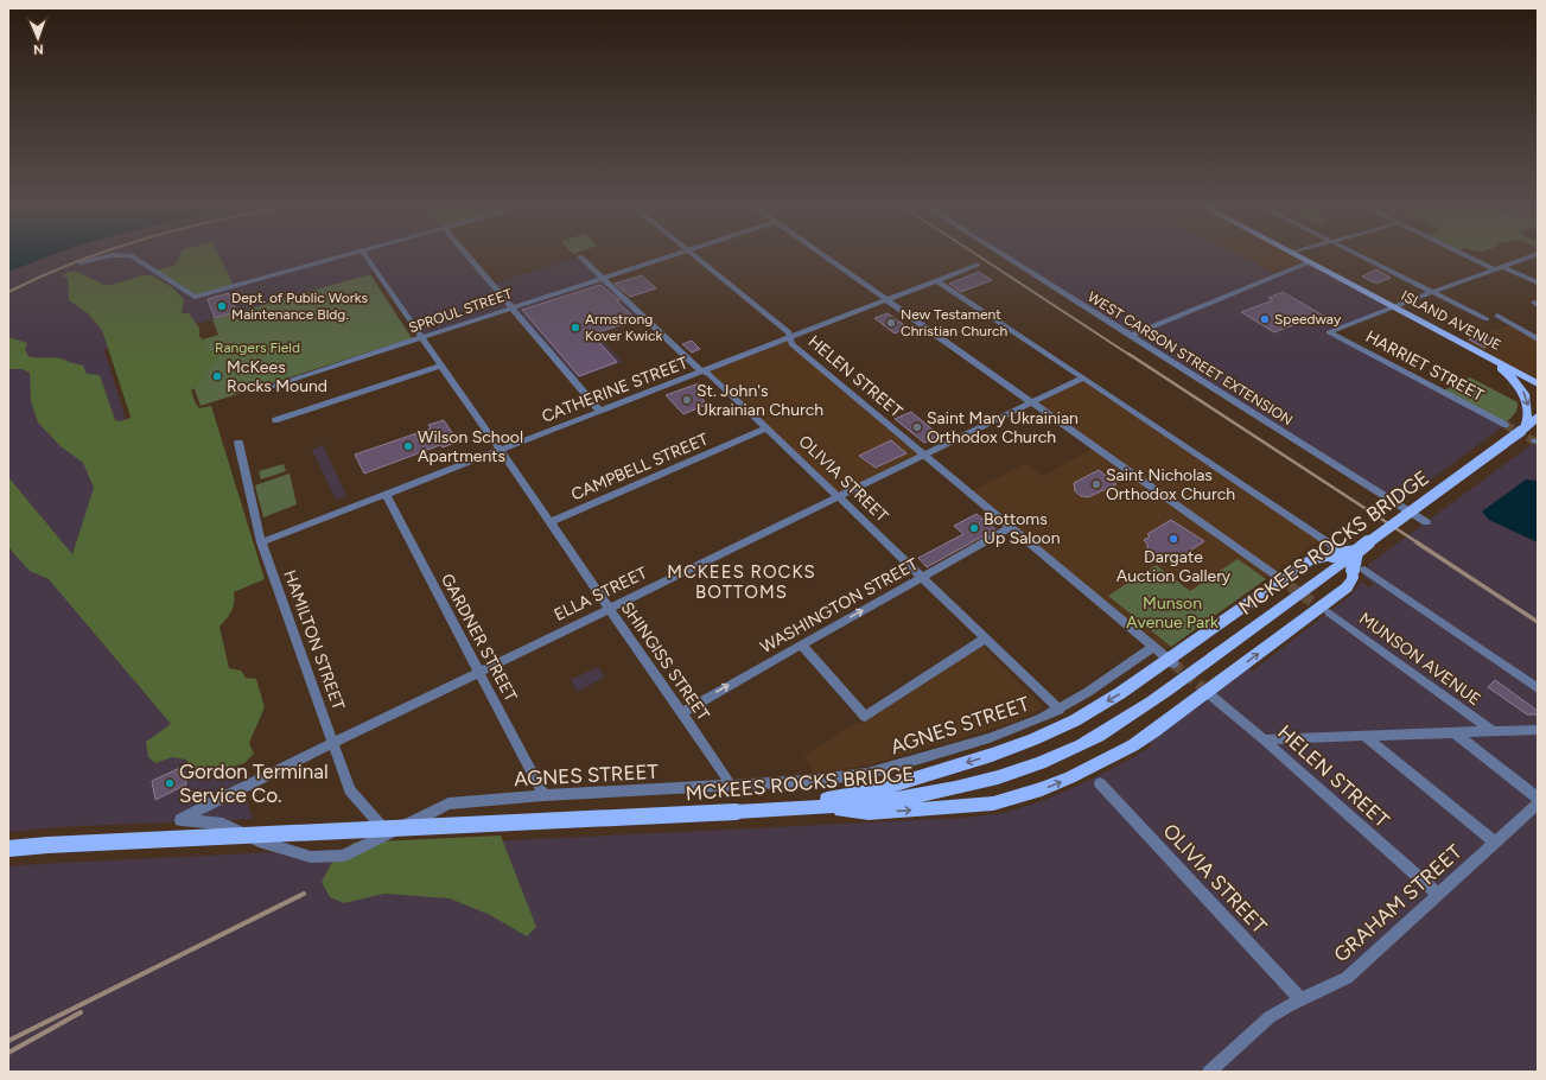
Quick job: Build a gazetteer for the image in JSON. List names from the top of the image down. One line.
{"streets":{"main road":["ISLAND AVENUE","MCKEES ROCKS BRIDGE"],"street":["SPROUL STREET","WEST CARSON STREET EXTENSION","HARRIET STREET","HELEN STREET","CATHERINE STREET","CAMPBELL STREET","OLIVIA STREET","ELLA STREET","WASHINGTON STREET","GARDNER STREET","HAMILTON STREET","MUNSON AVENUE","SHINGISS STREET","AGNES STREET","GRAHAM STREET"]},"crossings":[["SPROUL STREET","OLIVIA STREET"],["SPROUL STREET","SHINGISS STREET"],["ISLAND AVENUE","HARRIET STREET"],["HELEN STREET","CATHERINE STREET"],["HELEN STREET","ELLA STREET"],["HELEN STREET","WASHINGTON STREET"],["HELEN STREET","AGNES STREET"],["HELEN STREET","GRAHAM STREET"],["CATHERINE STREET","OLIVIA STREET"],["CATHERINE STREET","GARDNER STREET"],["CATHERINE STREET","HAMILTON STREET"],["CATHERINE STREET","SHINGISS STREET"],["CAMPBELL STREET","OLIVIA STREET"],["CAMPBELL STREET","SHINGISS STREET"],["OLIVIA STREET","ELLA STREET"],["OLIVIA STREET","WASHINGTON STREET"],["OLIVIA STREET","AGNES STREET"],["OLIVIA STREET","GRAHAM STREET"],["ELLA STREET","GARDNER STREET"],["ELLA STREET","HAMILTON STREET"],["ELLA STREET","SHINGISS STREET"],["ELLA STREET","AGNES STREET"],["WASHINGTON STREET","SHINGISS STREET"],["GARDNER STREET","AGNES STREET"],["HAMILTON STREET","AGNES STREET"],["SHINGISS STREET","AGNES STREET"]],"one_way":["WASHINGTON STREET"],"districts":["MCKEES ROCKS BOTTOMS"],"parks":["Rangers Field","Munson Avenue Park"],"places":["Dept. of Public Works Maintenance Bldg.","Speedway","New Testament Christian Church","Armstrong Kover Kwick","McKees Rocks Mound","St. John's Ukrainian Church","Saint Mary Ukrainian Orthodox Church","Wilson School Apartments","Saint Nicholas Orthodox Church","Bottoms Up Saloon","Dargate Auction Gallery","Gordon Terminal Service Co."],"north":"bottom"}
